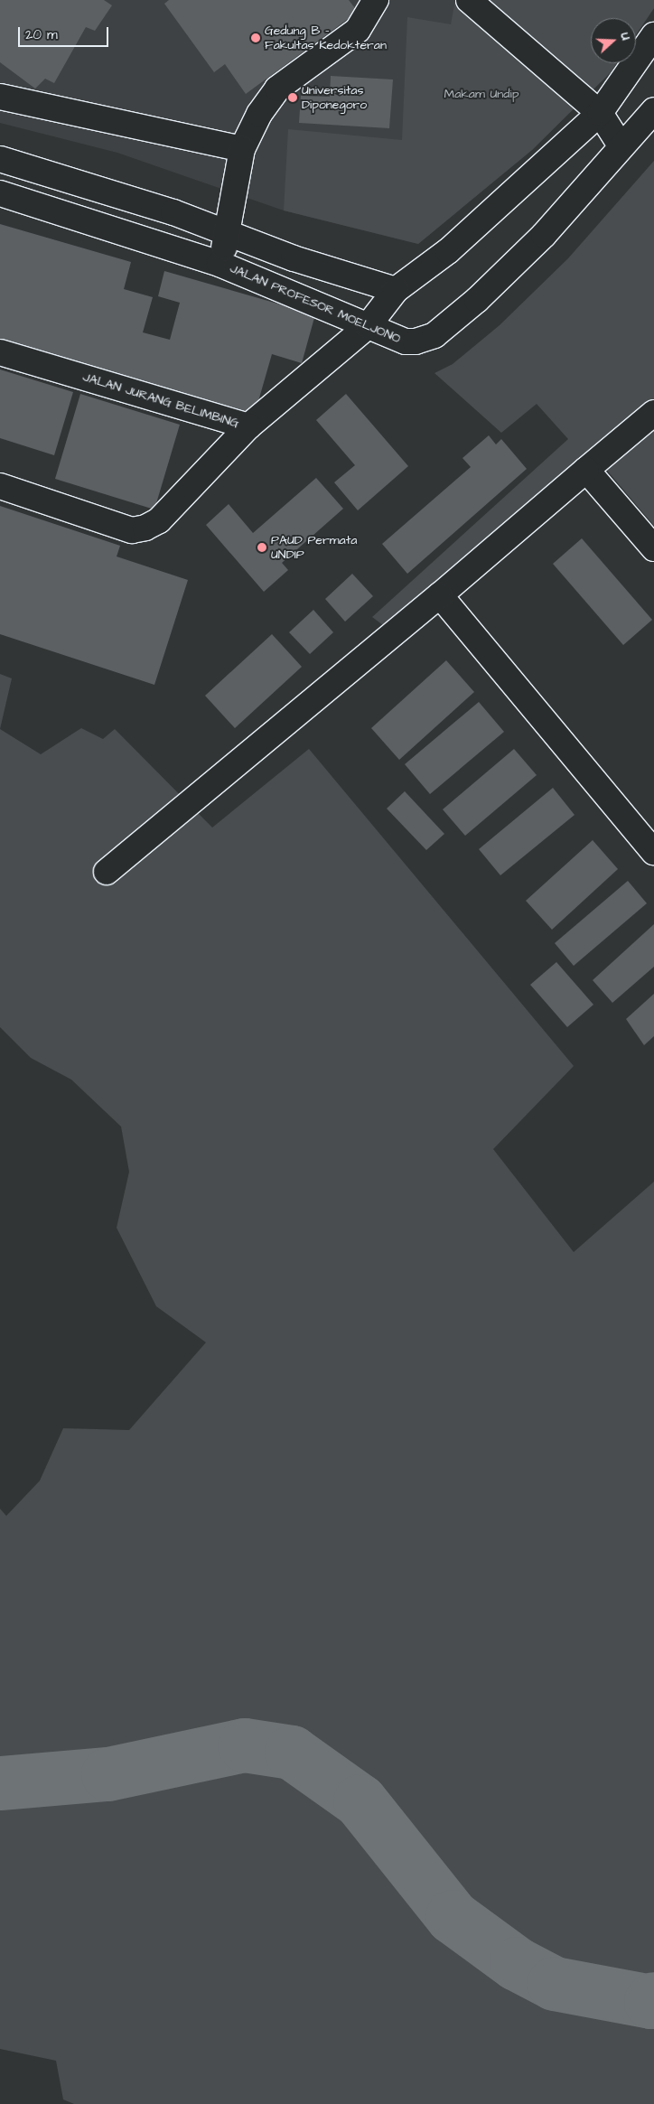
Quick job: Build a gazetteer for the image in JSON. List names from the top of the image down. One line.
{"streets":{"street":["JALAN PROFESOR MOELJONO","JALAN JURANG BELIMBING"]},"crossings":[["JALAN PROFESOR MOELJONO","JALAN JURANG BELIMBING"]],"parks":["Makam Undip"],"places":["Gedung B - Fakultas Kedokteran","Universitas Diponegoro","PAUD Permata UNDIP"],"scale_bar":"20 m","north":"right"}
